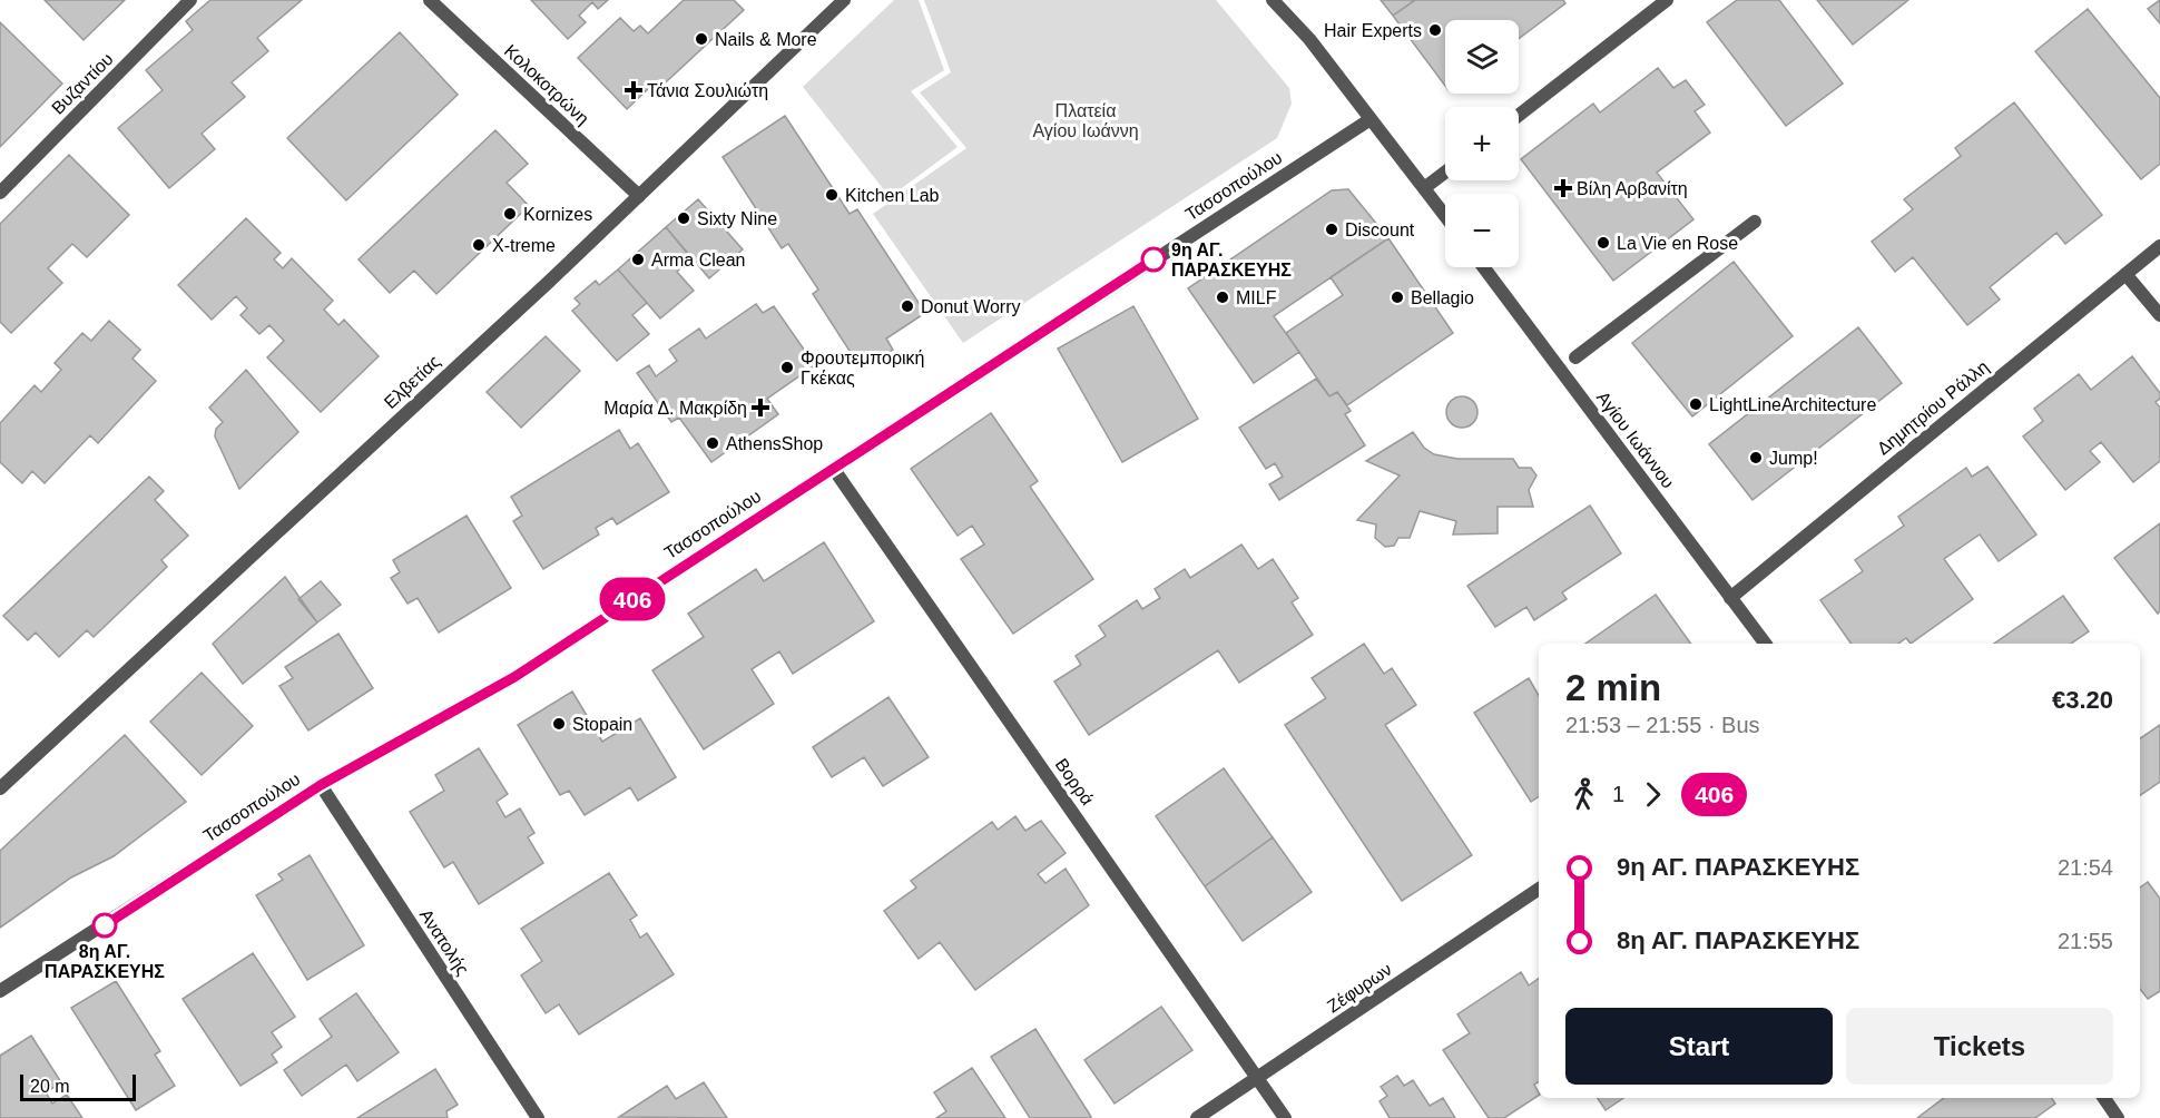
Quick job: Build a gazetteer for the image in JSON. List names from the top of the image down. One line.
{"streets":{"street":["Βυζαντίου","Κολοκοτρώνη","Τασσοπούλου","Ελβετίας","Δημητρίου Ράλλη","Αγίου Ιωάννου","Βορρά","Ανατολής","Ζέφυρων"]},"crossings":[["Κολοκοτρώνη","Ελβετίας"],["Τασσοπούλου","Βορρά"],["Τασσοπούλου","Ανατολής"],["Δημητρίου Ράλλη","Αγίου Ιωάννου"],["Βορρά","Ζέφυρων"]],"parks":["Πλατεία Αγίου Ιωάννη"],"places":{"other":["Hair Experts","Nails & More","Kitchen Lab","Kornizes","Sixty Nine","Discount","La Vie en Rose","X-treme","Arma Clean","9η ΑΓ. ΠΑΡΑΣΚΕΥΗΣ","MILF","Bellagio","Donut Worry","Φρουτεμπορική Γκέκας","LightLineArchitecture","AthensShop","Jump!","Stopain","8η ΑΓ. ΠΑΡΑΣΚΕΥΗΣ"],"health":["Τάνια Σουλιώτη","Βίλη Αρβανίτη","Μαρία Δ. Μακρίδη"]},"lines":["bus line 406"],"scale_bar":"20 m","page":{"on_map":"406","map_buttons":["+","−"],"heading":["2 min","21:53 – 21:55 · Bus","€3.20"],"legs":["1","406"],"list":[{"name":"9η ΑΓ. ΠΑΡΑΣΚΕΥΗΣ","value":"21:54"},{"name":"8η ΑΓ. ΠΑΡΑΣΚΕΥΗΣ","value":"21:55"}],"buttons":["Start","Tickets"],"scale":"20 m"}}
